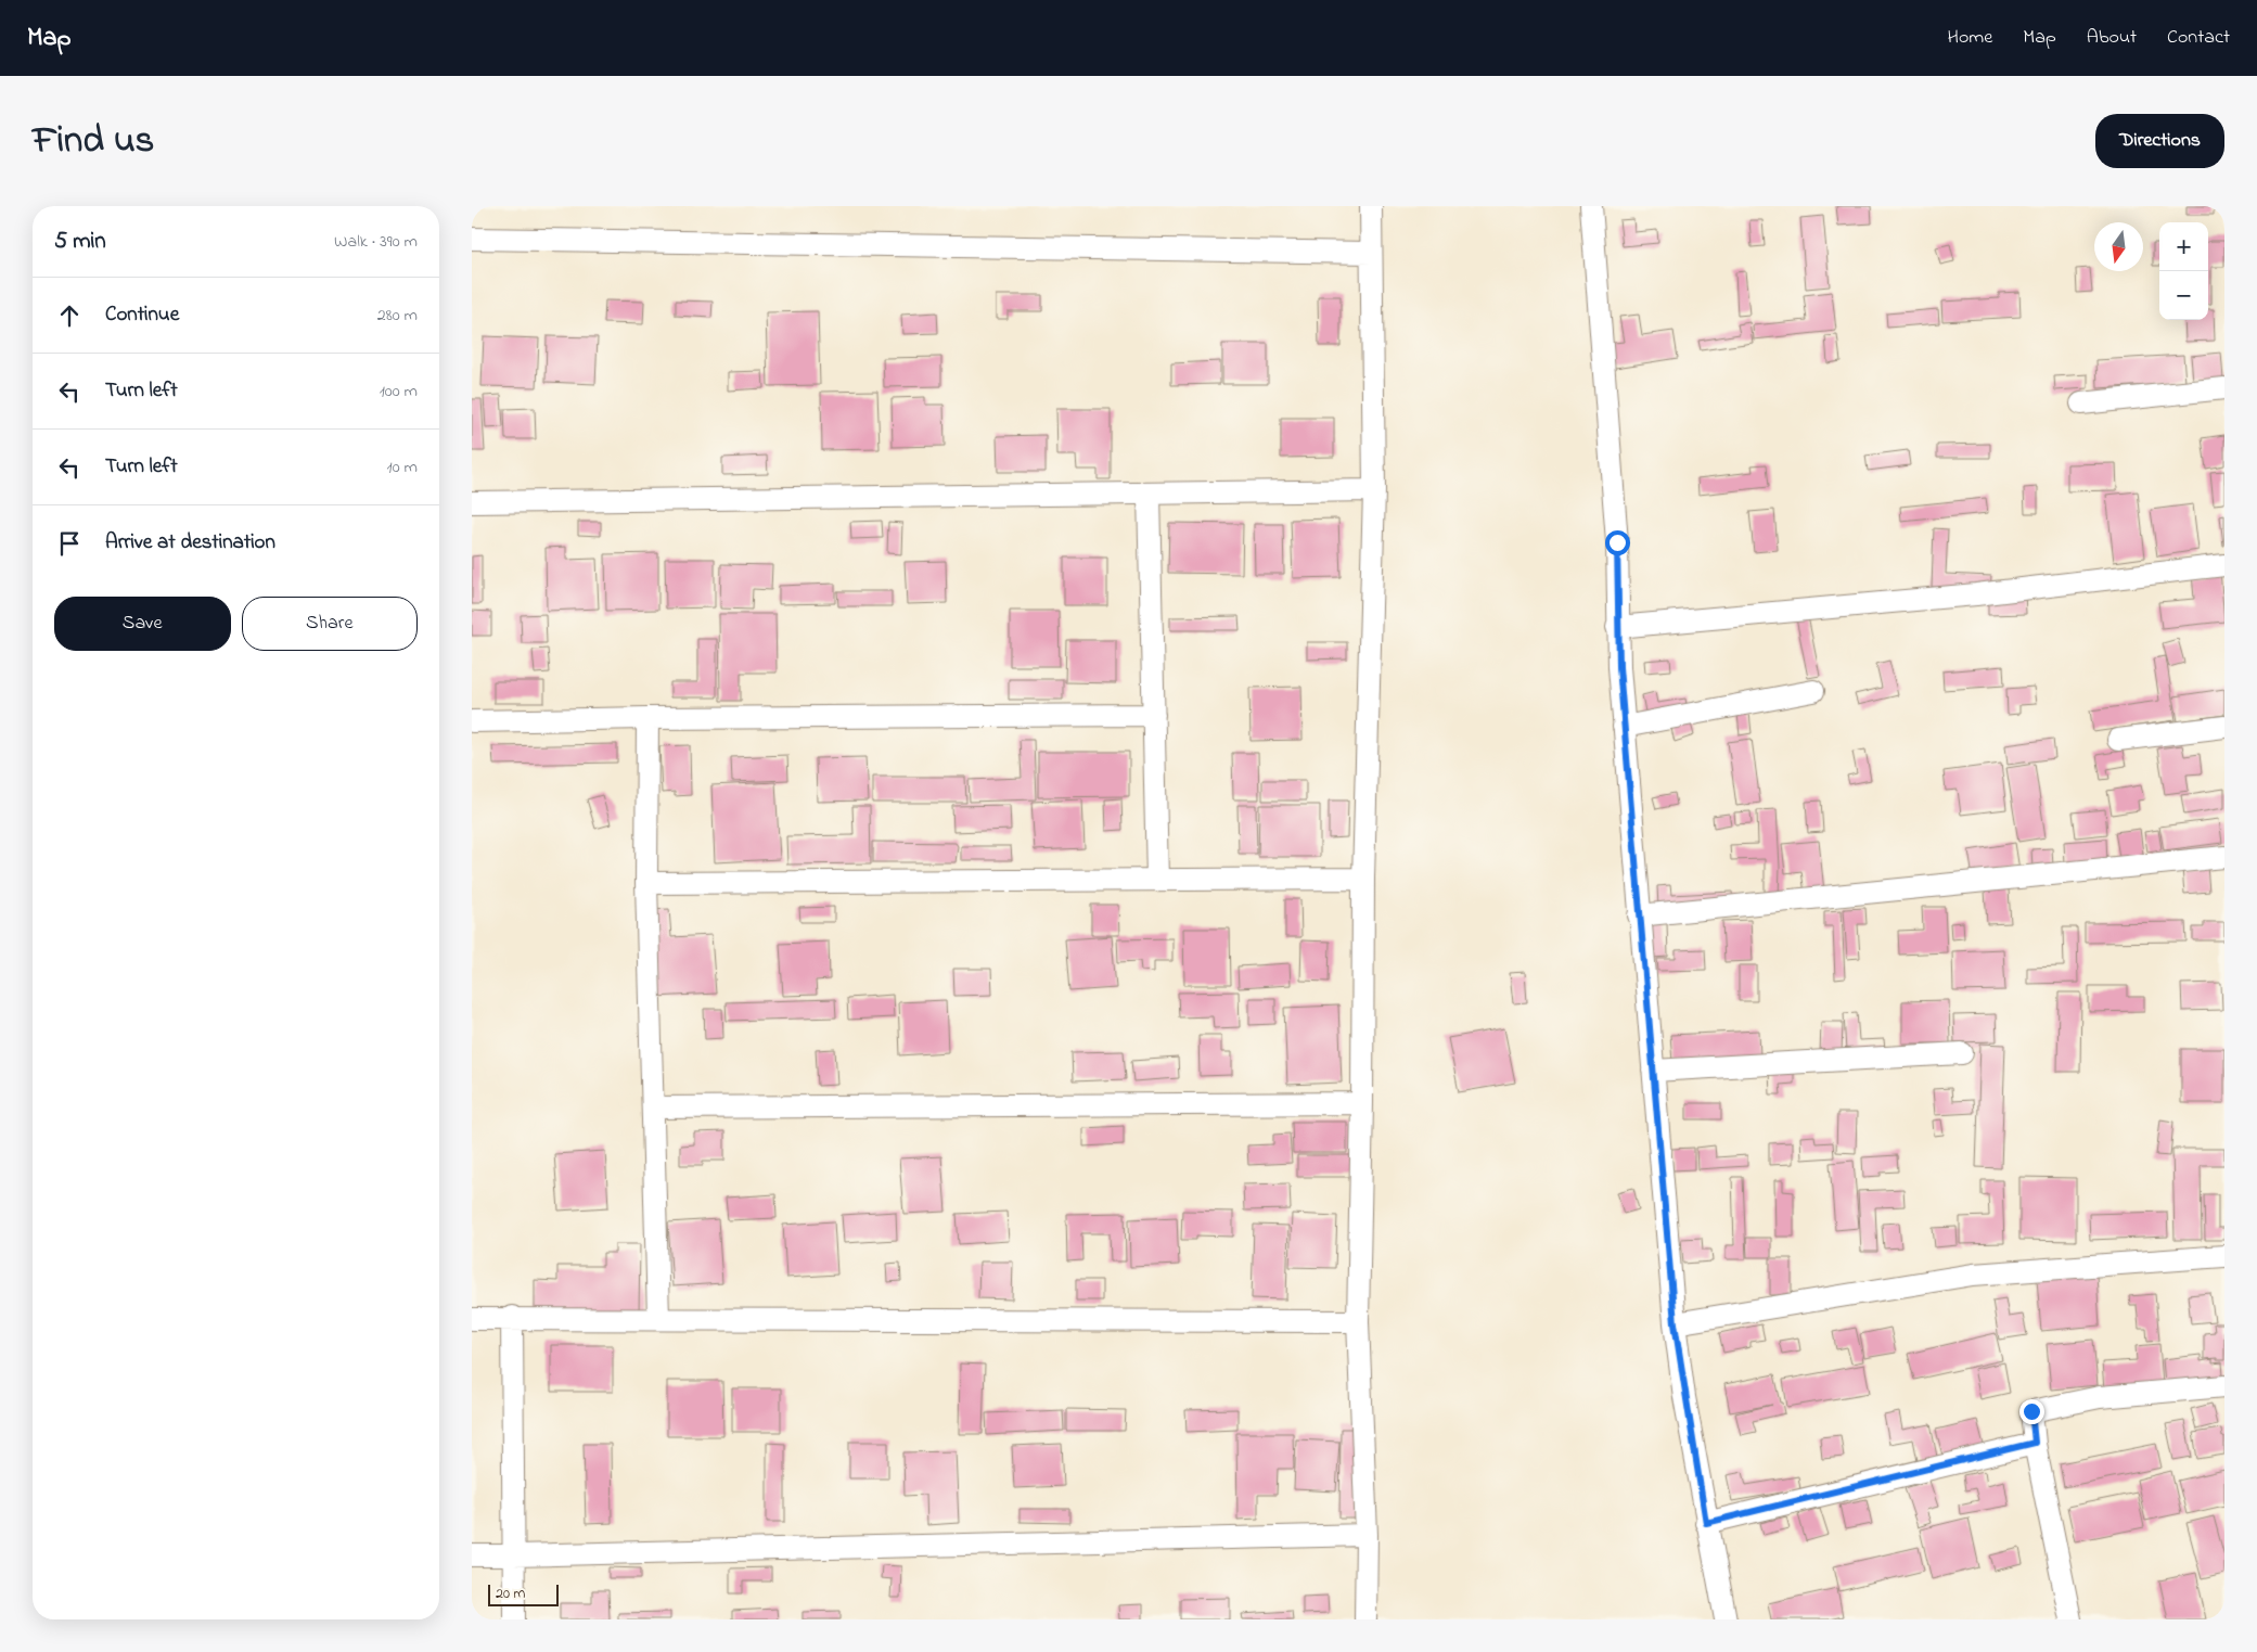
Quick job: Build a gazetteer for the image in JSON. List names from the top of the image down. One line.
{"scale_bar":"20 m","north":"bottom","page":{"header":"Map","nav":["Home","Map","About","Contact"],"title":"Find us","buttons":["Directions",["Save","Share"]],"heading":["5 min","Walk · 390 m"],"map_buttons":["+","−"],"list":[["Continue","280 m"],["Turn left","100 m"],["Turn left","10 m"],"Arrive at destination"],"scale":"20 m"}}
